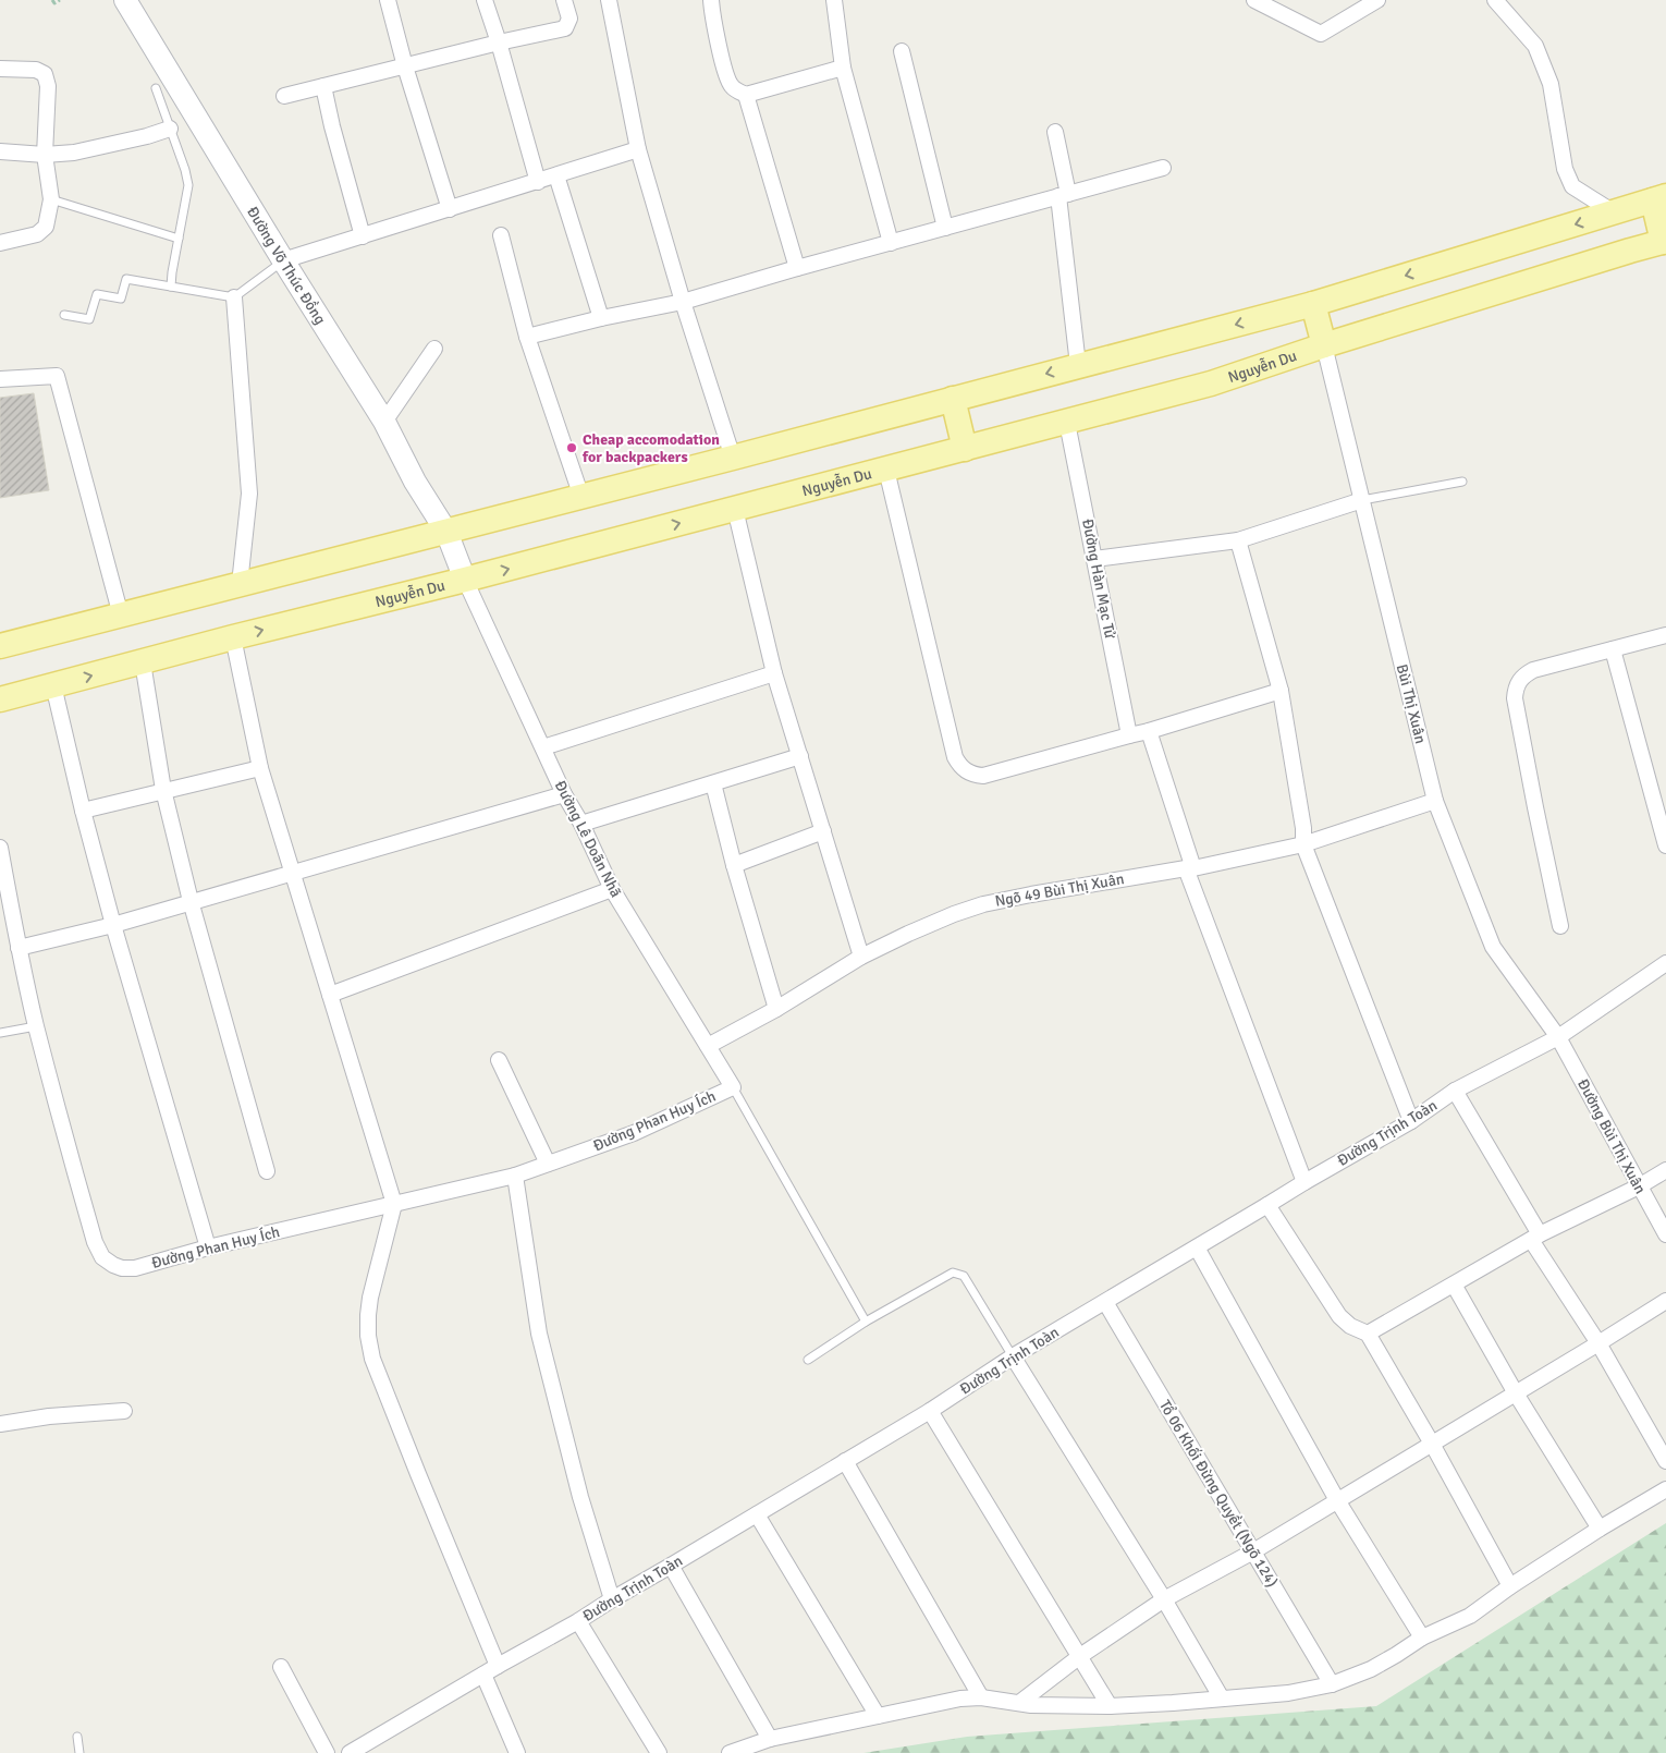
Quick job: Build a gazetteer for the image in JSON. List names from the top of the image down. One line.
{"streets":{"main road":["Nguyễn Du"],"street":["Đường Võ Thúc Đồng","Đường Hàn Mạc Tử","Bùi Thị Xuân","Đường Lê Doãn Nhã","Ngõ 49 Bùi Thị Xuân","Đường Phan Huy Ích","Đường Trịnh Toàn","Đường Bùi Thị Xuân","Tổ 06 Khối Đừng Quyềt (Ngõ 124)"]},"crossings":[["Đường Võ Thúc Đồng","Nguyễn Du"],["Đường Võ Thúc Đồng","Đường Lê Doãn Nhã"],["Nguyễn Du","Đường Hàn Mạc Tử"],["Nguyễn Du","Bùi Thị Xuân"],["Nguyễn Du","Đường Lê Doãn Nhã"],["Bùi Thị Xuân","Ngõ 49 Bùi Thị Xuân"],["Bùi Thị Xuân","Đường Trịnh Toàn"],["Bùi Thị Xuân","Đường Bùi Thị Xuân"],["Đường Lê Doãn Nhã","Ngõ 49 Bùi Thị Xuân"],["Đường Lê Doãn Nhã","Đường Phan Huy Ích"],["Đường Trịnh Toàn","Đường Bùi Thị Xuân"],["Đường Trịnh Toàn","Tổ 06 Khối Đừng Quyềt (Ngõ 124)"]],"places":["Cheap accomodation for backpackers"]}
